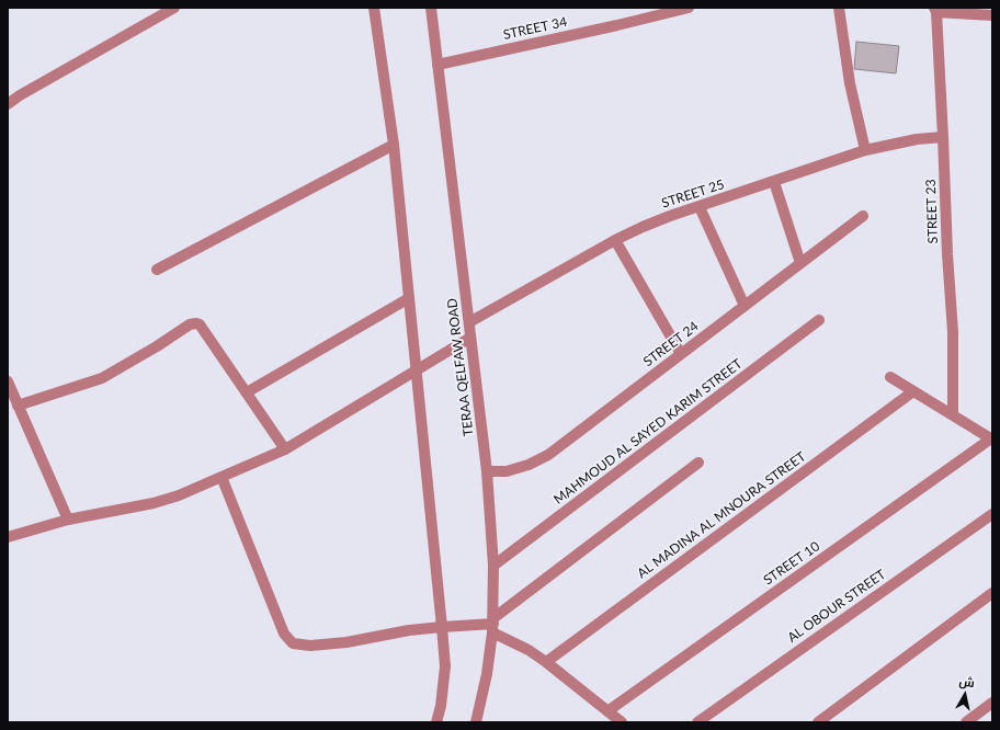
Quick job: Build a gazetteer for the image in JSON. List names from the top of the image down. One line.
{"streets":{"street":["STREET 34","STREET 25","STREET 23","STREET 24","TERAA QELFAW ROAD","MAHMOUD AL SAYED KARIM STREET","AL MADINA AL MNOURA STREET","STREET 10","AL OBOUR STREET"]},"crossings":[["STREET 34","TERAA QELFAW ROAD"],["STREET 25","STREET 23"],["STREET 25","TERAA QELFAW ROAD"],["STREET 24","TERAA QELFAW ROAD"],["TERAA QELFAW ROAD","MAHMOUD AL SAYED KARIM STREET"]],"north":"top"}
